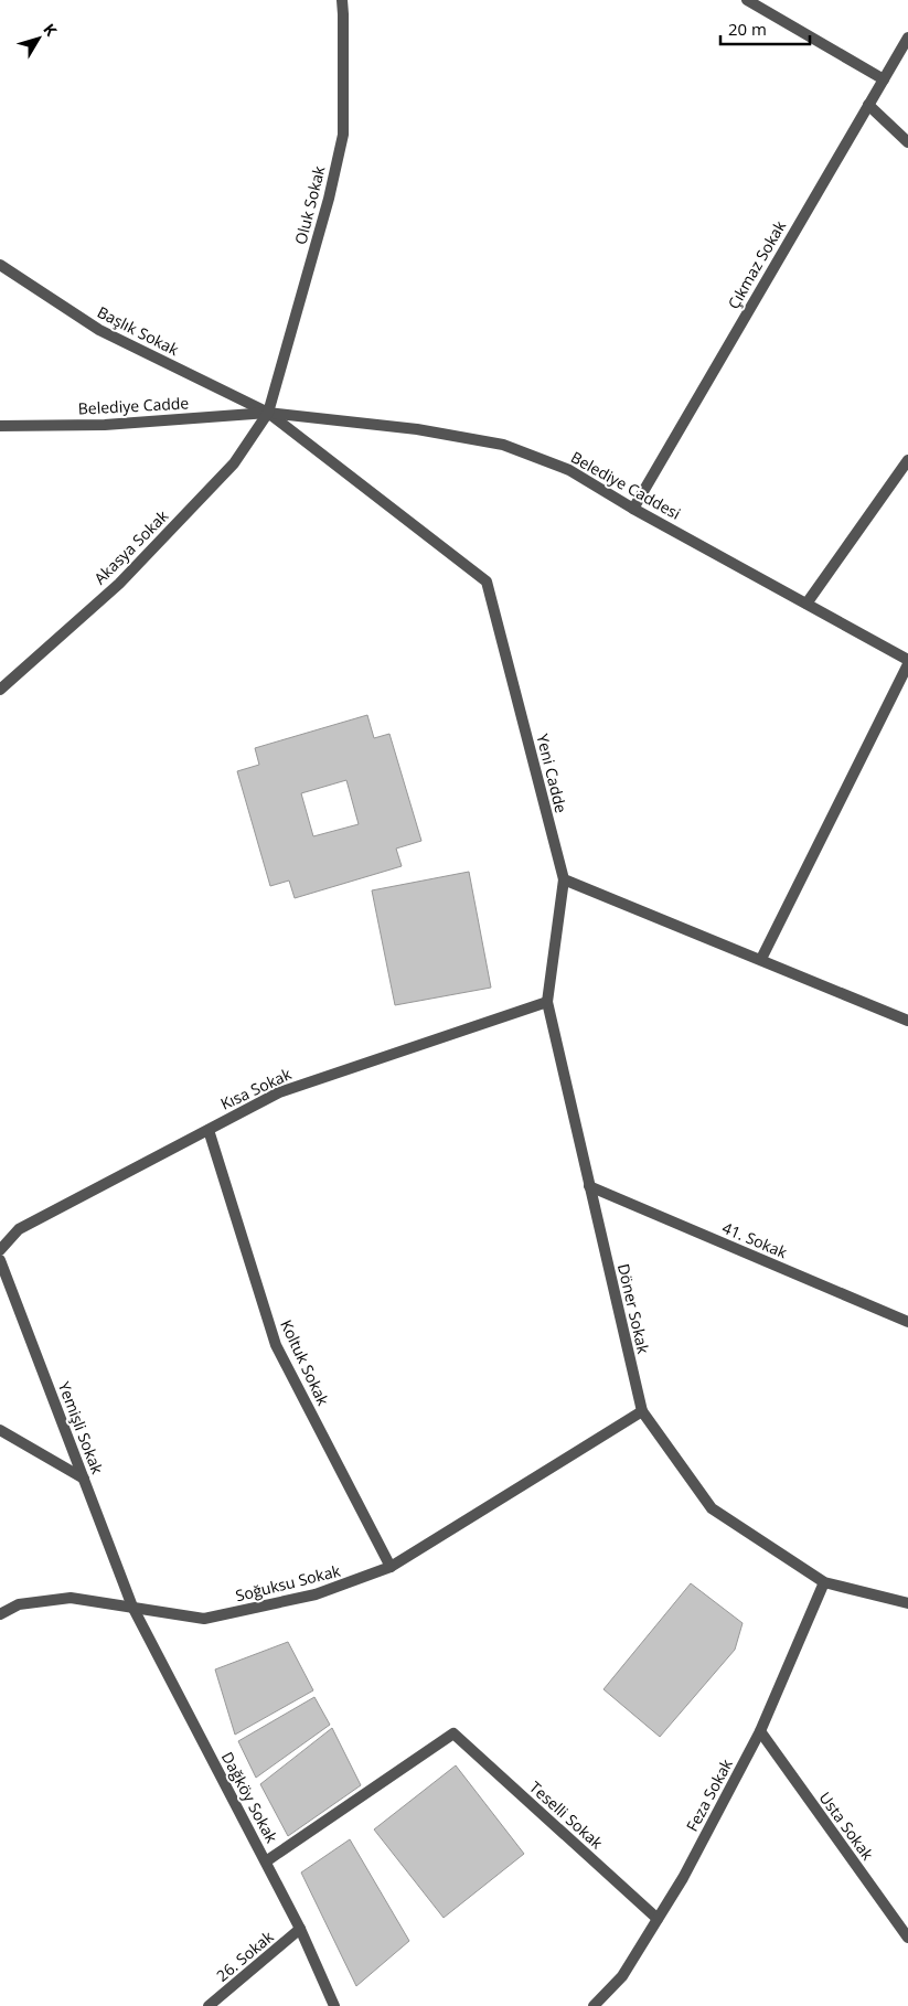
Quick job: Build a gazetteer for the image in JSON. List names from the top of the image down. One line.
{"streets":{"street":["Oluk Sokak","Çıkmaz Sokak","Başlık Sokak","Belediye Cadde","Belediye Caddesi","Akasya Sokak","Yeni Cadde","Kısa Sokak","41. Sokak","Döner Sokak","Koltuk Sokak","Yemişli Sokak","Soğuksu Sokak","Feza Sokak","Dağköy Sokak","Teselli Sokak","Usta Sokak","26. Sokak"]},"crossings":[["Oluk Sokak","Başlık Sokak"],["Oluk Sokak","Belediye Cadde"],["Oluk Sokak","Belediye Caddesi"],["Oluk Sokak","Akasya Sokak"],["Oluk Sokak","Yeni Cadde"],["Çıkmaz Sokak","Belediye Caddesi"],["Başlık Sokak","Belediye Cadde"],["Başlık Sokak","Belediye Caddesi"],["Başlık Sokak","Akasya Sokak"],["Başlık Sokak","Yeni Cadde"],["Belediye Cadde","Belediye Caddesi"],["Belediye Cadde","Akasya Sokak"],["Belediye Cadde","Yeni Cadde"],["Belediye Caddesi","Akasya Sokak"],["Belediye Caddesi","Yeni Cadde"],["Akasya Sokak","Yeni Cadde"],["Yeni Cadde","Döner Sokak"],["Kısa Sokak","Döner Sokak"],["Kısa Sokak","Koltuk Sokak"],["41. Sokak","Döner Sokak"],["Döner Sokak","Soğuksu Sokak"],["Döner Sokak","Feza Sokak"],["Koltuk Sokak","Soğuksu Sokak"],["Yemişli Sokak","Soğuksu Sokak"],["Yemişli Sokak","Dağköy Sokak"],["Soğuksu Sokak","Dağköy Sokak"],["Feza Sokak","Teselli Sokak"],["Feza Sokak","Usta Sokak"],["Dağköy Sokak","Teselli Sokak"],["Dağköy Sokak","26. Sokak"]],"scale_bar":"20 m","north":"top right"}
